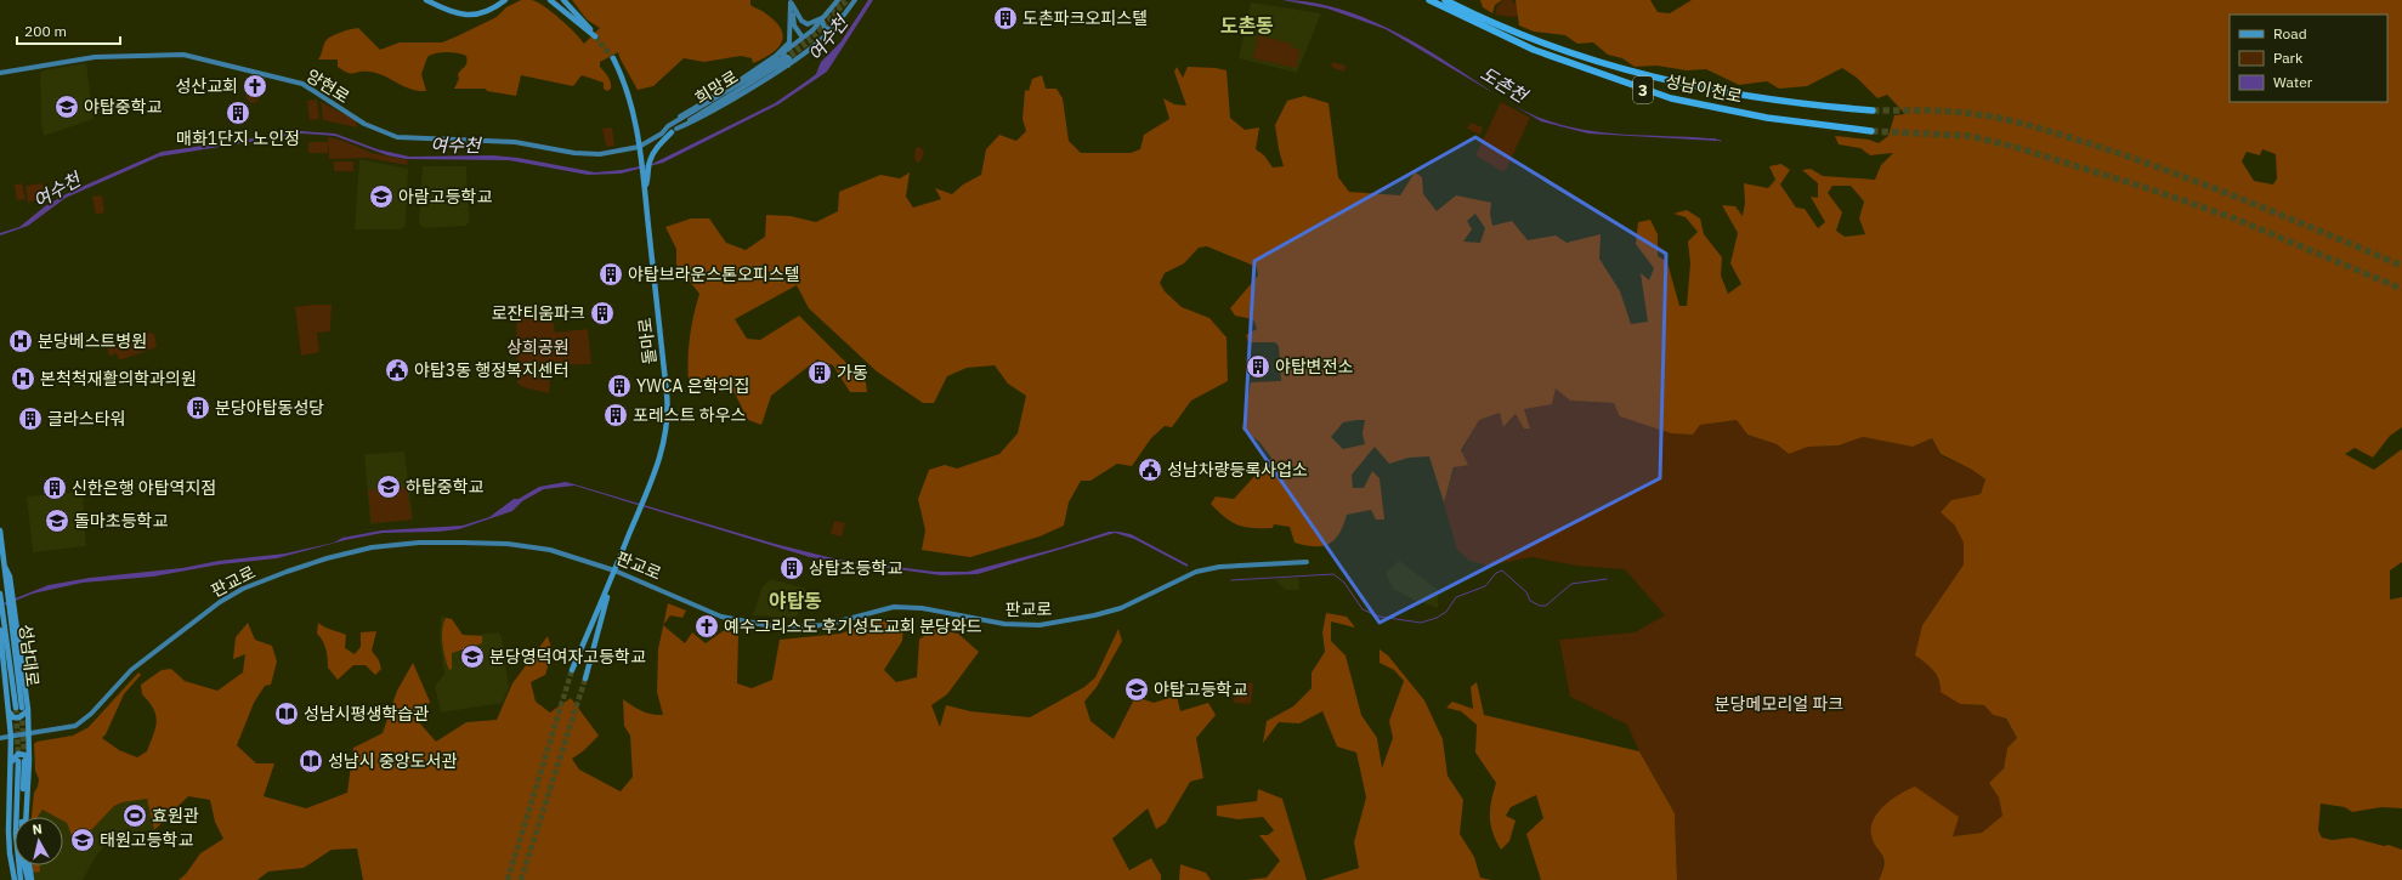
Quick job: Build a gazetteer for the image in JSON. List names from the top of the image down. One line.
{"streets":{"highway":["성남이천로","3"],"main road":["양현로","희망로","돌마로","판교로","성남대로"]},"crossings":[["양현로","희망로"],["양현로","돌마로"],["희망로","돌마로"],["돌마로","판교로"]],"districts":["도촌동","야탑동"],"water":["여수천","도촌천"],"parks":["상희공원","분당메모리얼 파크"],"places":{"building":["도촌파크오피스텔","매화1단지 노인정","야탑브라운스톤오피스텔","로잔티움파크","야탑변전소","가동","YWCA 은학의집","분당야탑동성당","포레스트 하우스","글라스타워","신한은행 야탑역지점","상탑초등학교"],"church":["성산교회","예수그리스도 후기성도교회 분당와드"],"school or university":["야탑중학교","아람고등학교","하탑중학교","돌마초등학교","분당영덕여자고등학교","야탑고등학교","태원고등학교"],"hospital":["분당베스트병원","본척척재활의학과의원"],"public building":["야탑3동 행정복지센터","성남차량등록사업소"],"library":["성남시평생학습관","성남시 중앙도서관"],"sports":["효원관"]},"legend":["Road","Park","Water"],"scale_bar":"200 m","north":"top"}
